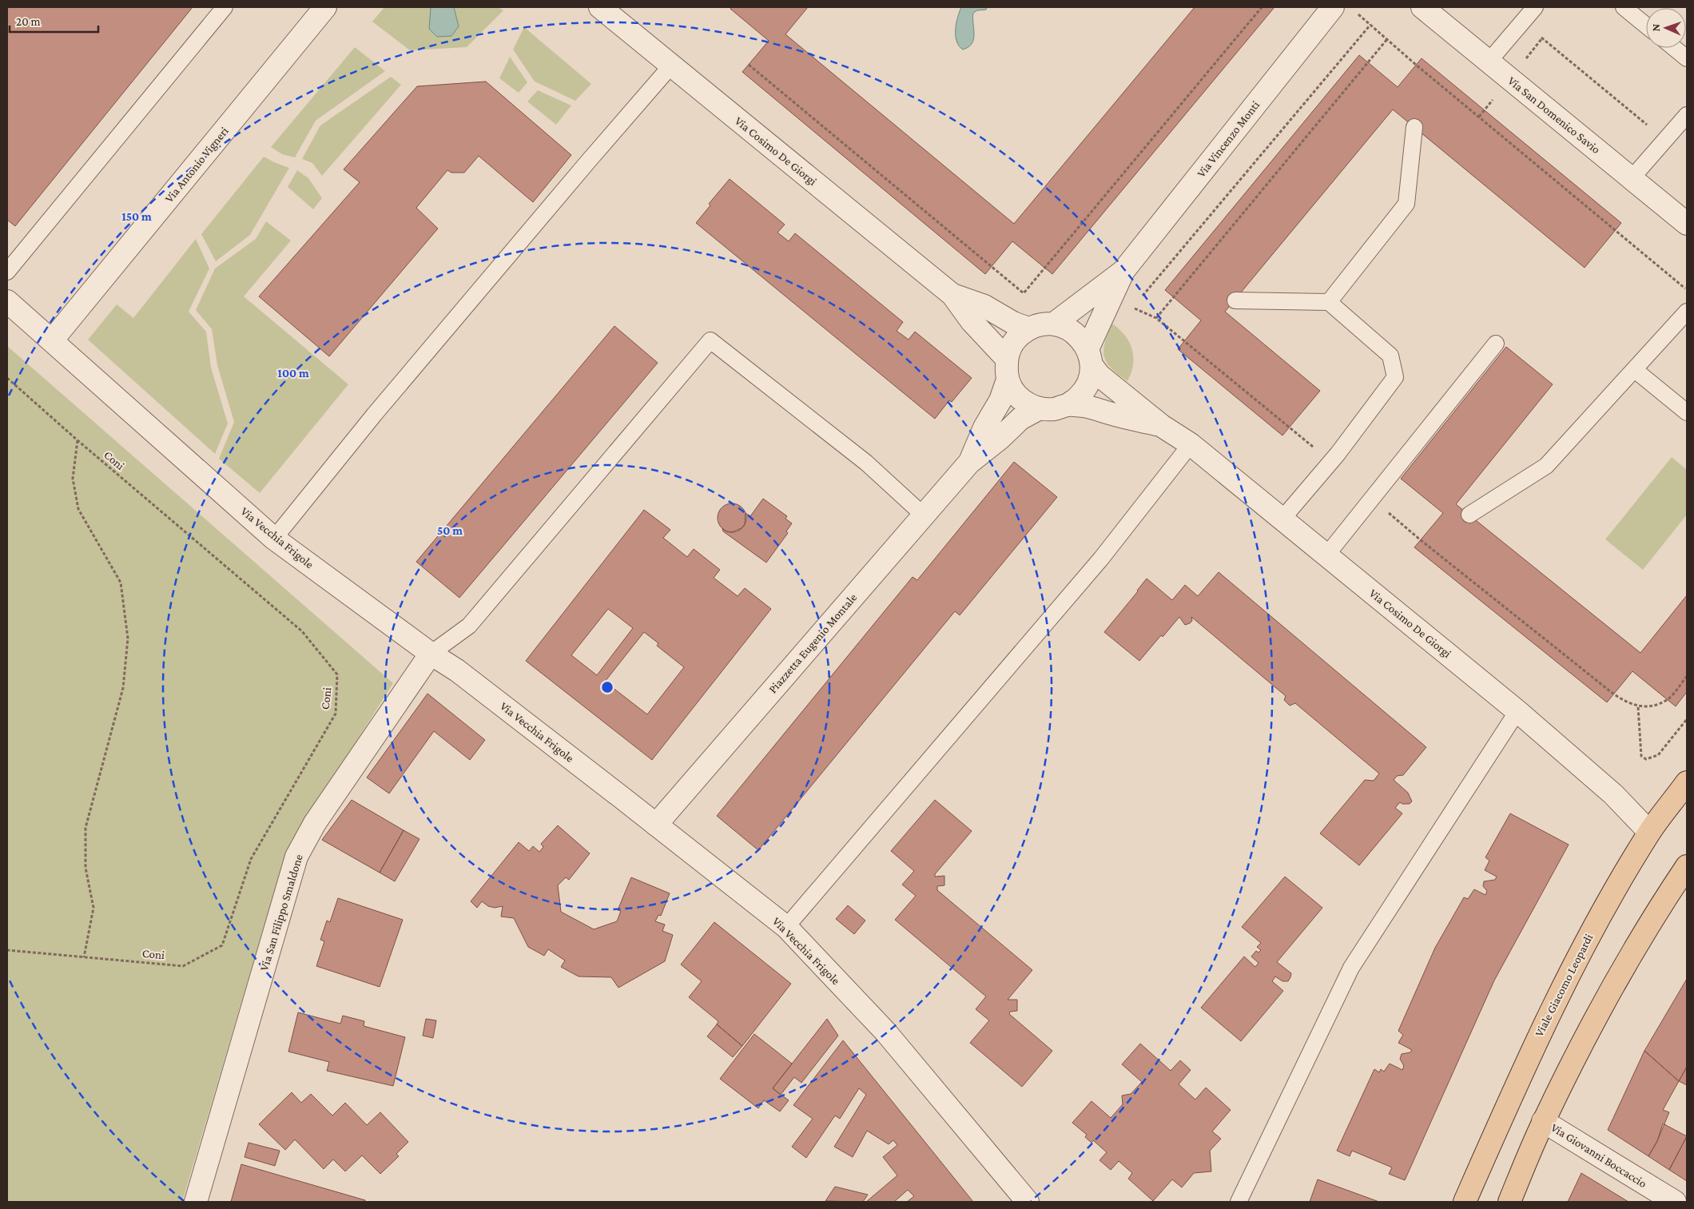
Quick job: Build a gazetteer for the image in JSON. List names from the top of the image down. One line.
{"streets":{"main road":["Viale Giacomo Leopardi"],"street":["Via San Domenico Savio","Via Vincenzo Monti","Via Cosimo De Giorgi","Via Antonio Vigneri","Via Vecchia Frigole","Piazzetta Eugenio Montale","Via San Filippo Smaldone","Via Giovanni Boccaccio"],"path":["Coni"]},"crossings":[["Via Vincenzo Monti","Via Cosimo De Giorgi"],["Via Vincenzo Monti","Piazzetta Eugenio Montale"],["Via Cosimo De Giorgi","Piazzetta Eugenio Montale"],["Via Cosimo De Giorgi","Viale Giacomo Leopardi"],["Via Antonio Vigneri","Via Vecchia Frigole"],["Via Vecchia Frigole","Piazzetta Eugenio Montale"],["Via Vecchia Frigole","Via San Filippo Smaldone"]],"scale_bar":"20 m","north":"left","rings":["150 m","100 m","50 m"]}
